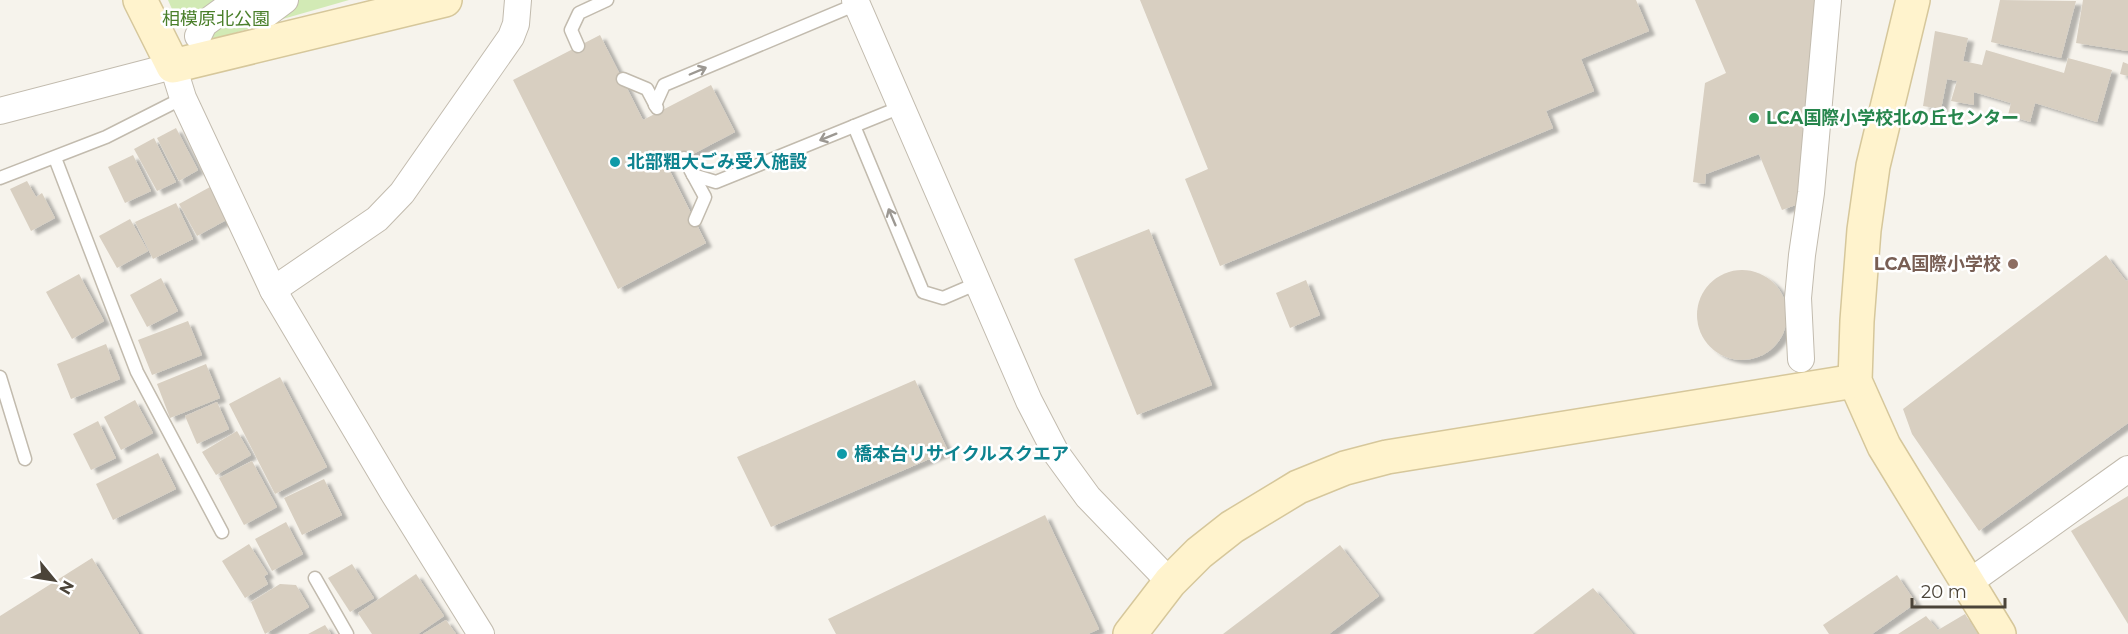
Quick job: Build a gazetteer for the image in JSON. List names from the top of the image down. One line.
{"parks":["相模原北公園"],"places":["LCA国際小学校北の丘センター","北部粗大ごみ受入施設","LCA国際小学校","橋本台リサイクルスクエア"],"scale_bar":"20 m","north":"bottom right"}
